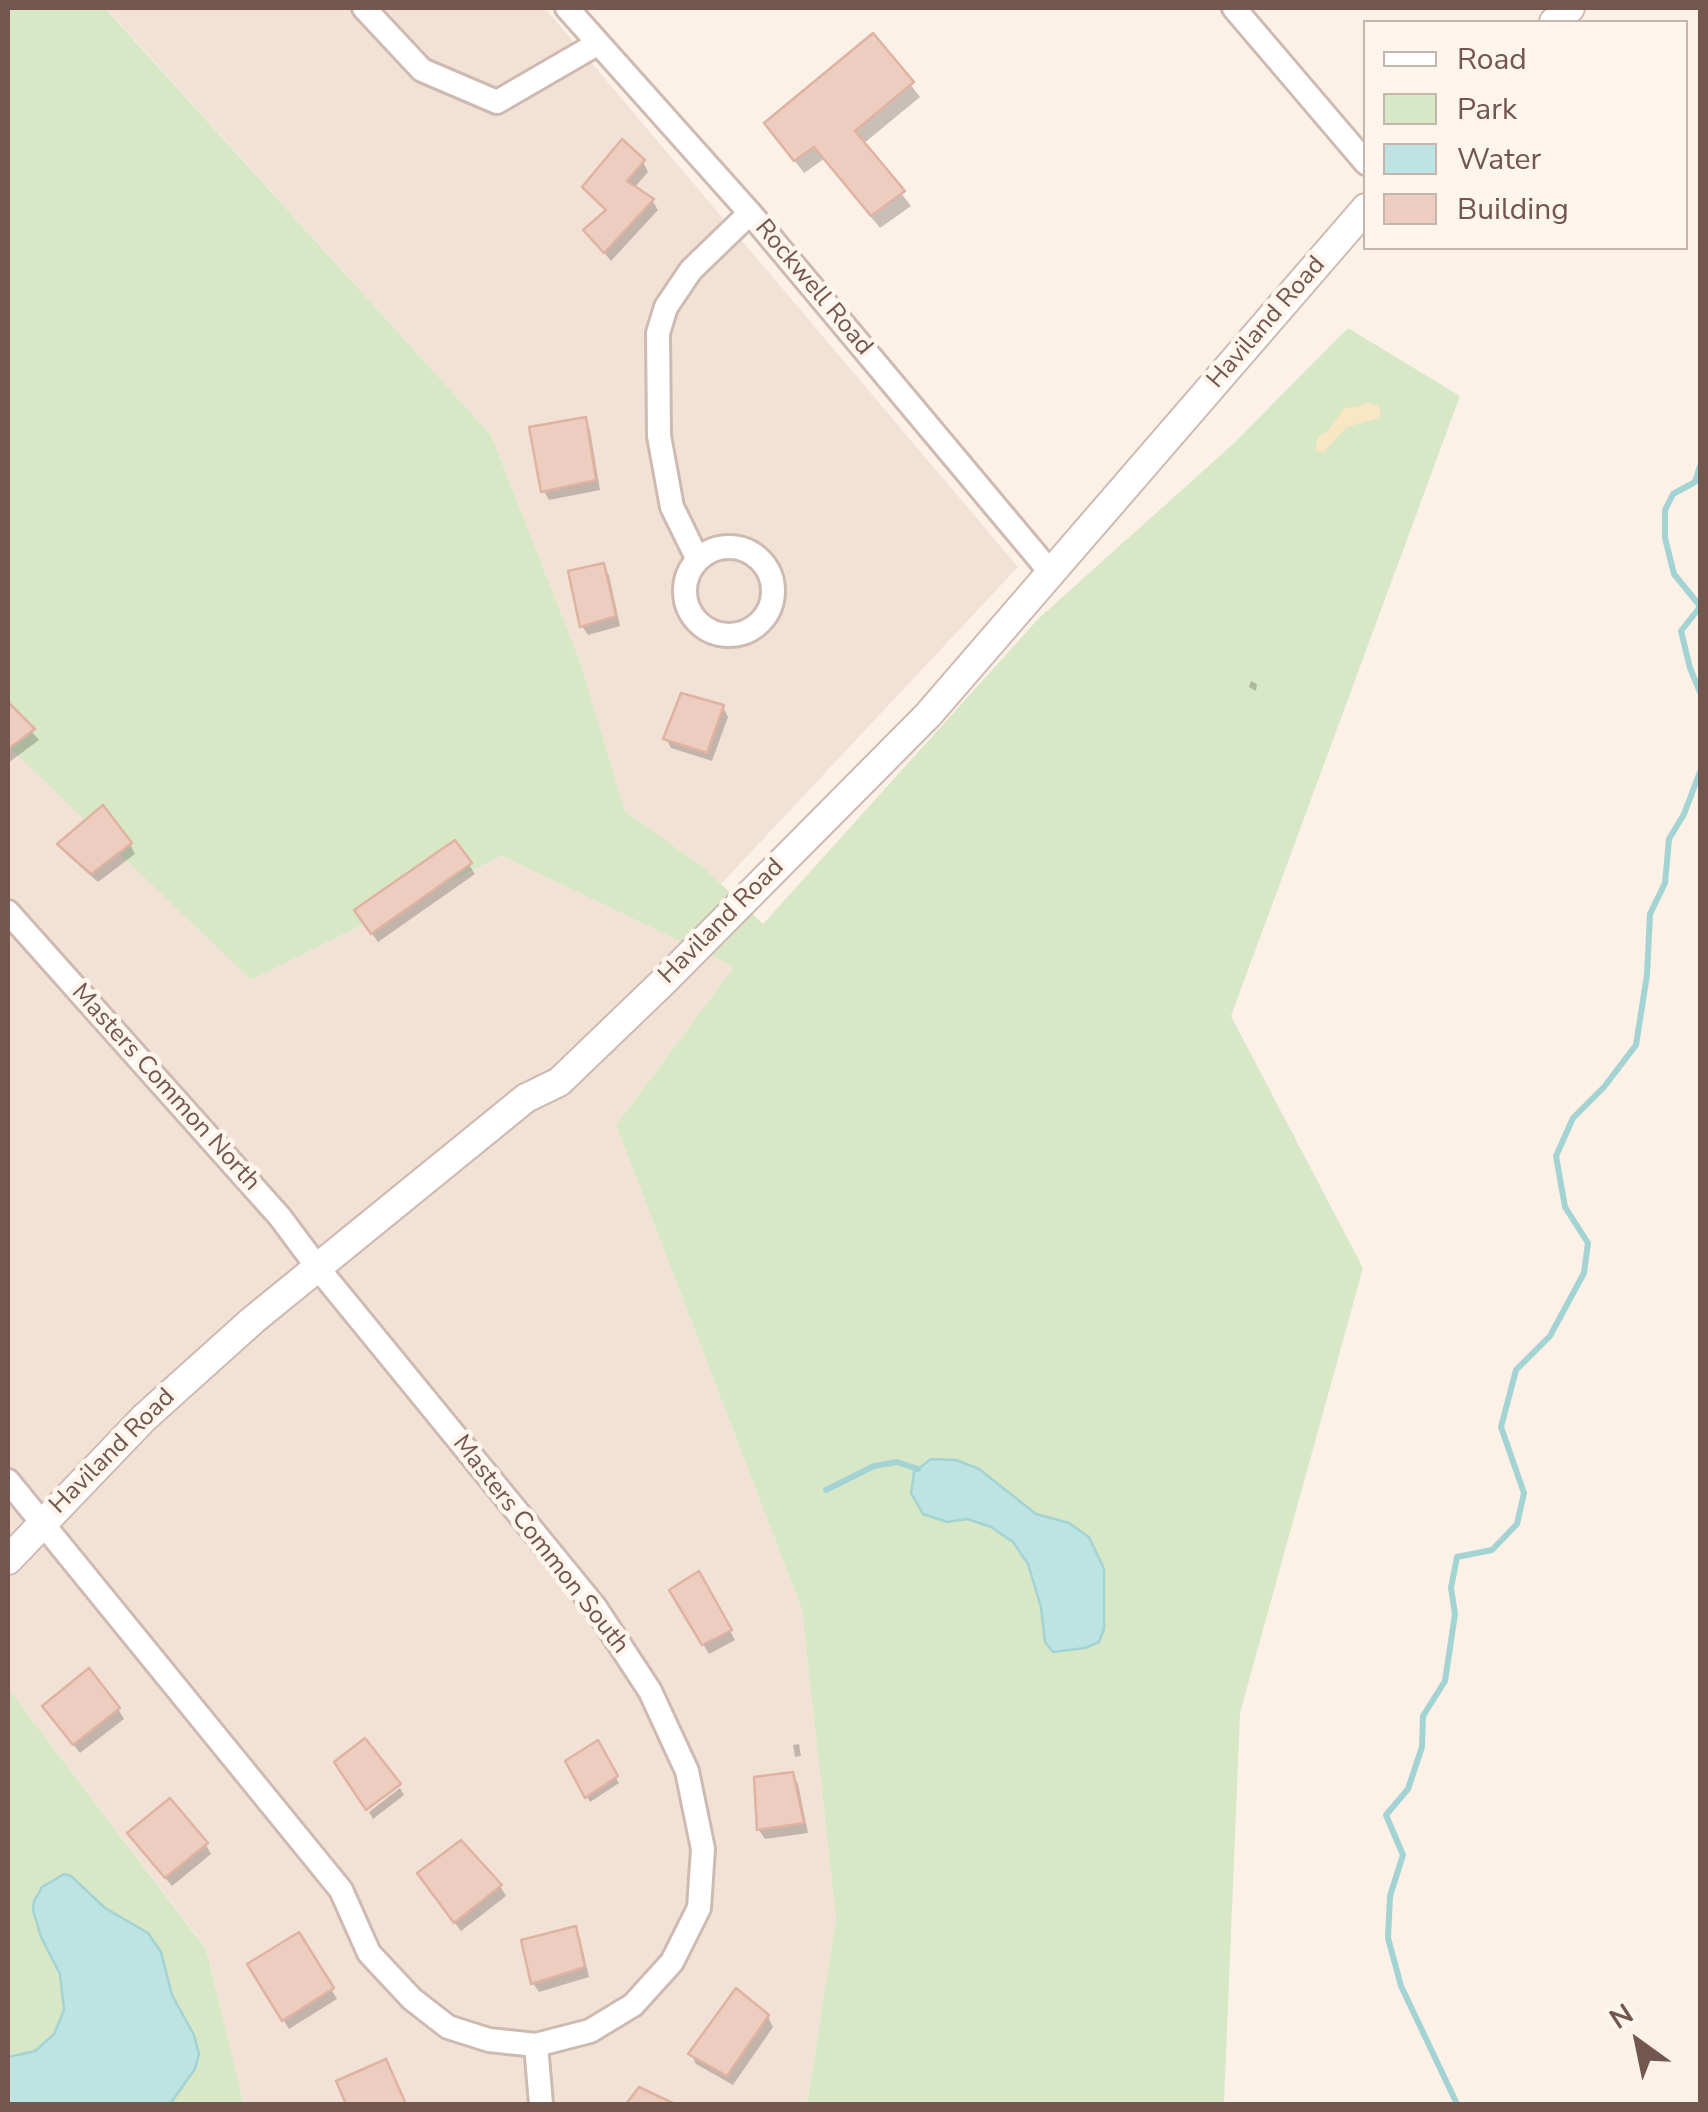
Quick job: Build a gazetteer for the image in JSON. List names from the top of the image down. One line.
{"streets":{"street":["Rockwell Road","Haviland Road","Masters Common North","Masters Common South"]},"crossings":[["Rockwell Road","Haviland Road"],["Haviland Road","Masters Common North"],["Haviland Road","Masters Common South"],["Masters Common North","Masters Common South"]],"legend":["Road","Park","Water","Building"],"north":"top left"}
